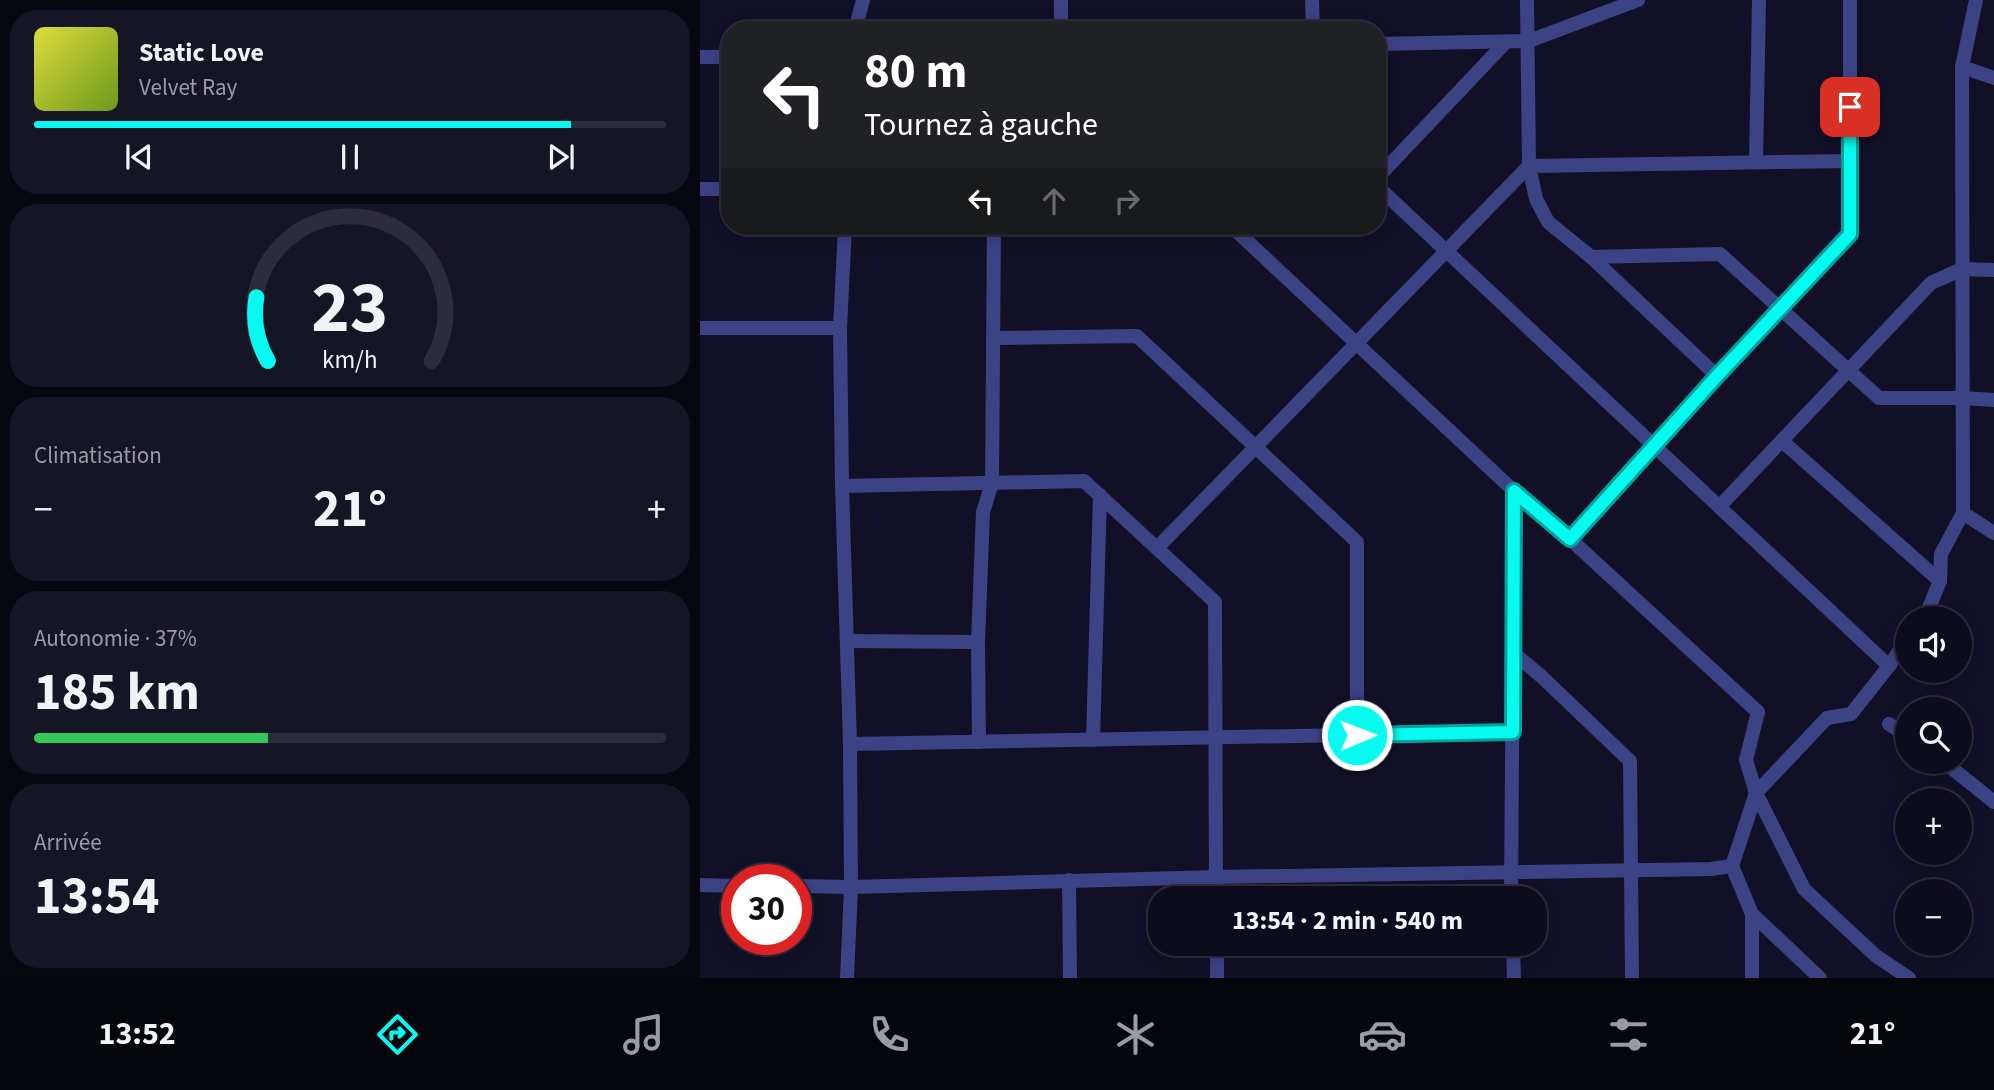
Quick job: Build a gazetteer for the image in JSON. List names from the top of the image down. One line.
{"page":{"turn":["80 m","Tournez à gauche"],"song":["Static Love","Velvet Ray"],"tile":["Climatisation",["Autonomie · 37%","185 km"],["Arrivée","13:54"]],"heat":["−","21°","+"],"map_buttons":["+","−"],"limit":"30","trip":"13:54 · 2 min · 540 m","tabs":["13:52","21°"],"gauge":["23","km/h"]}}
